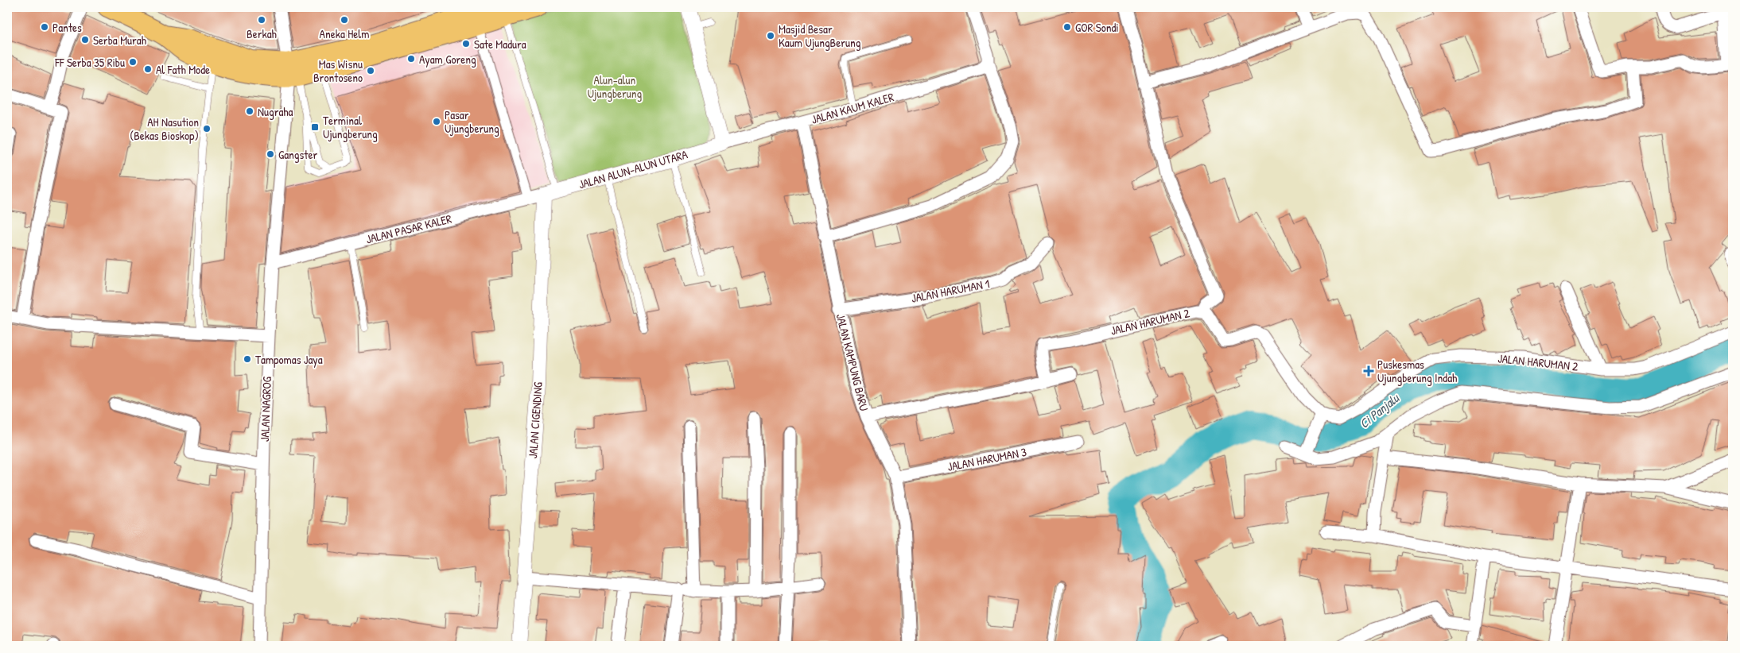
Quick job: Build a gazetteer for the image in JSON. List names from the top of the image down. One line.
{"streets":{"street":["JALAN KAUM KALER","JALAN ALUN-ALUN UTARA","JALAN PASAR KALER","JALAN HARUMAN 1","JALAN HARUMAN 2","JALAN KAMPUNG BARU","JALAN NAGROG","JALAN CIGENDING","JALAN HARUMAN 3"]},"crossings":[["JALAN KAUM KALER","JALAN ALUN-ALUN UTARA"],["JALAN KAUM KALER","JALAN KAMPUNG BARU"],["JALAN ALUN-ALUN UTARA","JALAN PASAR KALER"],["JALAN ALUN-ALUN UTARA","JALAN CIGENDING"],["JALAN PASAR KALER","JALAN NAGROG"],["JALAN PASAR KALER","JALAN CIGENDING"],["JALAN HARUMAN 1","JALAN KAMPUNG BARU"],["JALAN KAMPUNG BARU","JALAN HARUMAN 3"]],"water":["Ci Panjalu"],"parks":["Alun-alun Ujungberung"],"places":{"other":["Berkah","Aneka Helm","Pantes","GOR Sondi","Masjid Besar Kaum UjungBerung","Serba Murah","Sate Madura","Ayam Goreng","FF Serba 35 Ribu","Al Fath Mode","Mas Wisnu Brontoseno","Nugraha","Pasar Ujungberung","AH Nasution (Bekas Bioskop)","Gangster","Tampomas Jaya"],"transit":["Terminal Ujungberung"],"health":["Puskesmas Ujungberung Indah"]}}
